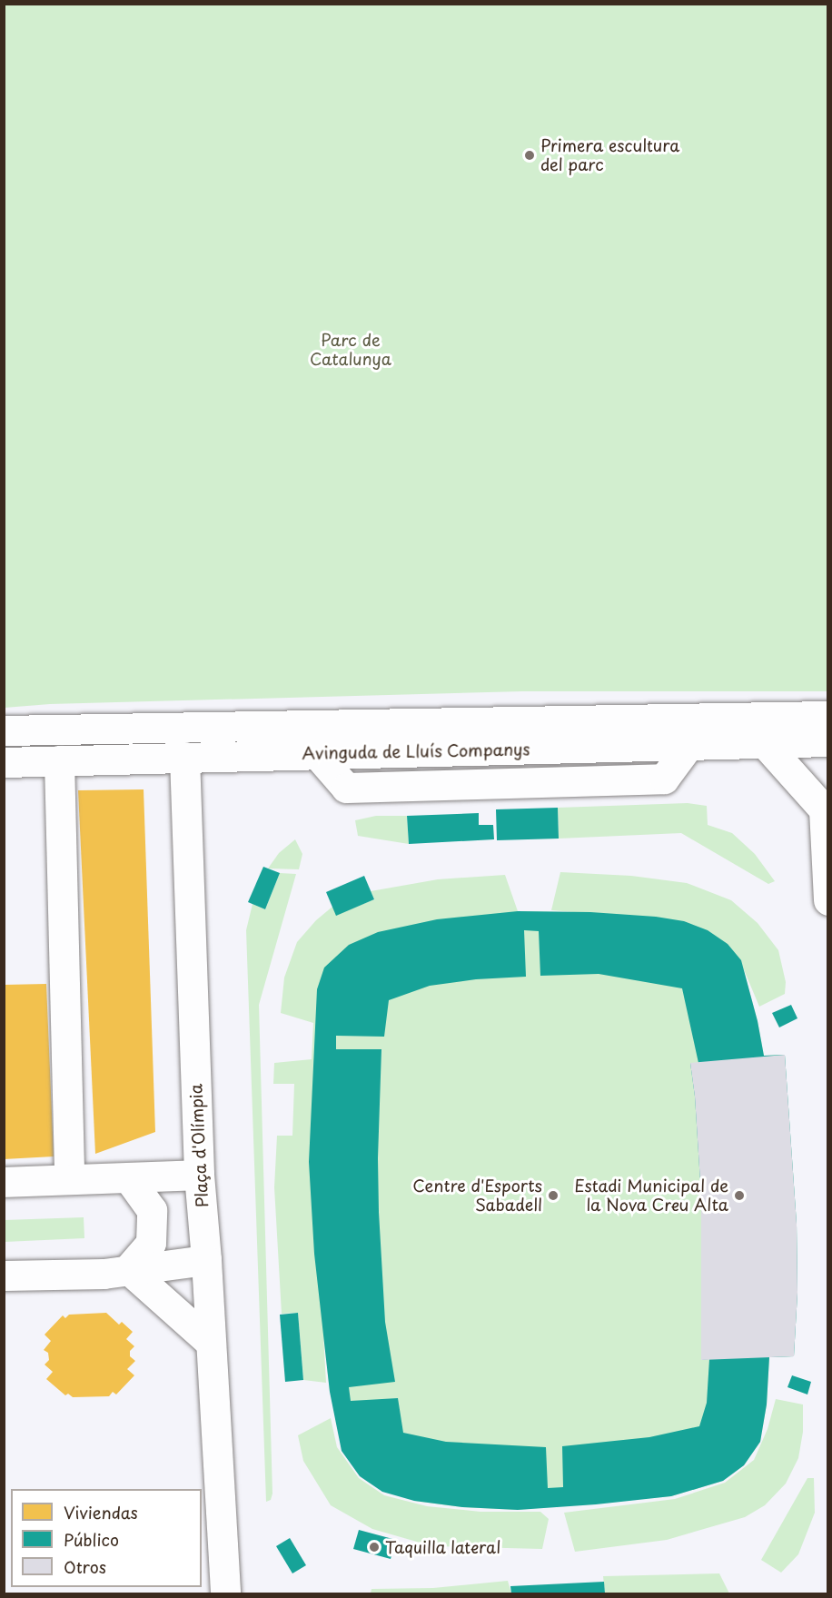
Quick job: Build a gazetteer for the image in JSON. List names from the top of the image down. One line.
{"streets":{"street":["Avinguda de Lluís Companys","Plaça d'Olímpia"]},"crossings":[["Avinguda de Lluís Companys","Plaça d'Olímpia"]],"parks":["Parc de Catalunya"],"places":["Primera escultura del parc","Centre d'Esports Sabadell","Estadi Municipal de la Nova Creu Alta","Taquilla lateral"],"legend":["Viviendas","Público","Otros"]}
